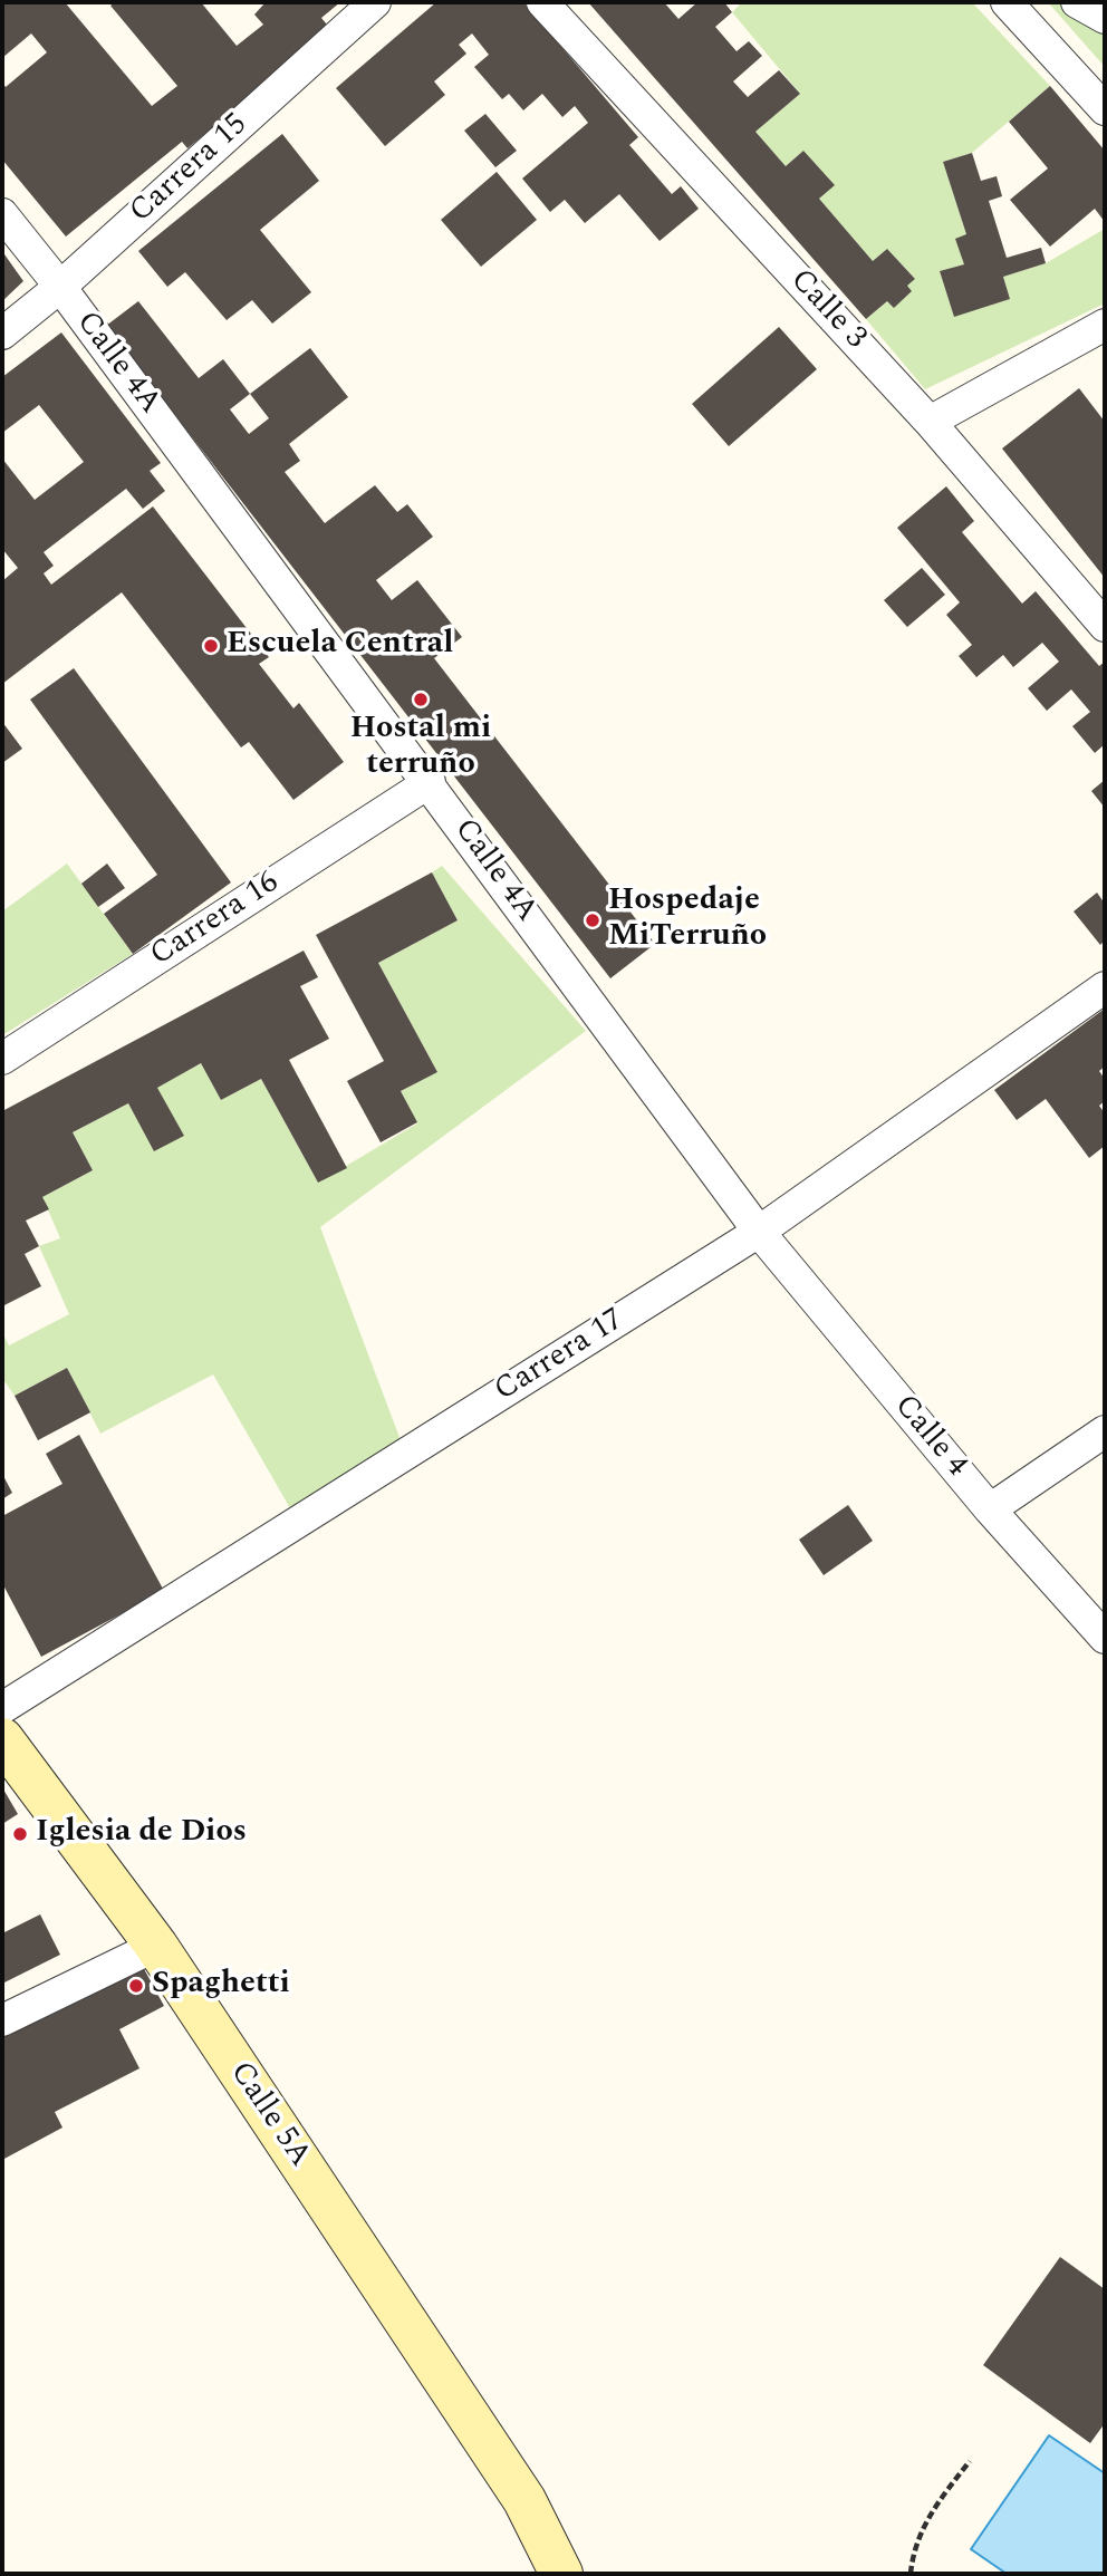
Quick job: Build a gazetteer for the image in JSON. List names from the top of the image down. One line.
{"streets":{"main road":["Calle 5A"],"street":["Carrera 15","Calle 3","Calle 4A","Carrera 16","Carrera 17","Calle 4"]},"crossings":[["Carrera 15","Calle 4A"],["Calle 4A","Carrera 16"],["Calle 4A","Carrera 17"],["Calle 4A","Calle 4"],["Carrera 17","Calle 4"]],"places":["Escuela Central","Hostal mi terruño","Hospedaje MiTerruño","Iglesia de Dios","Spaghetti"]}
